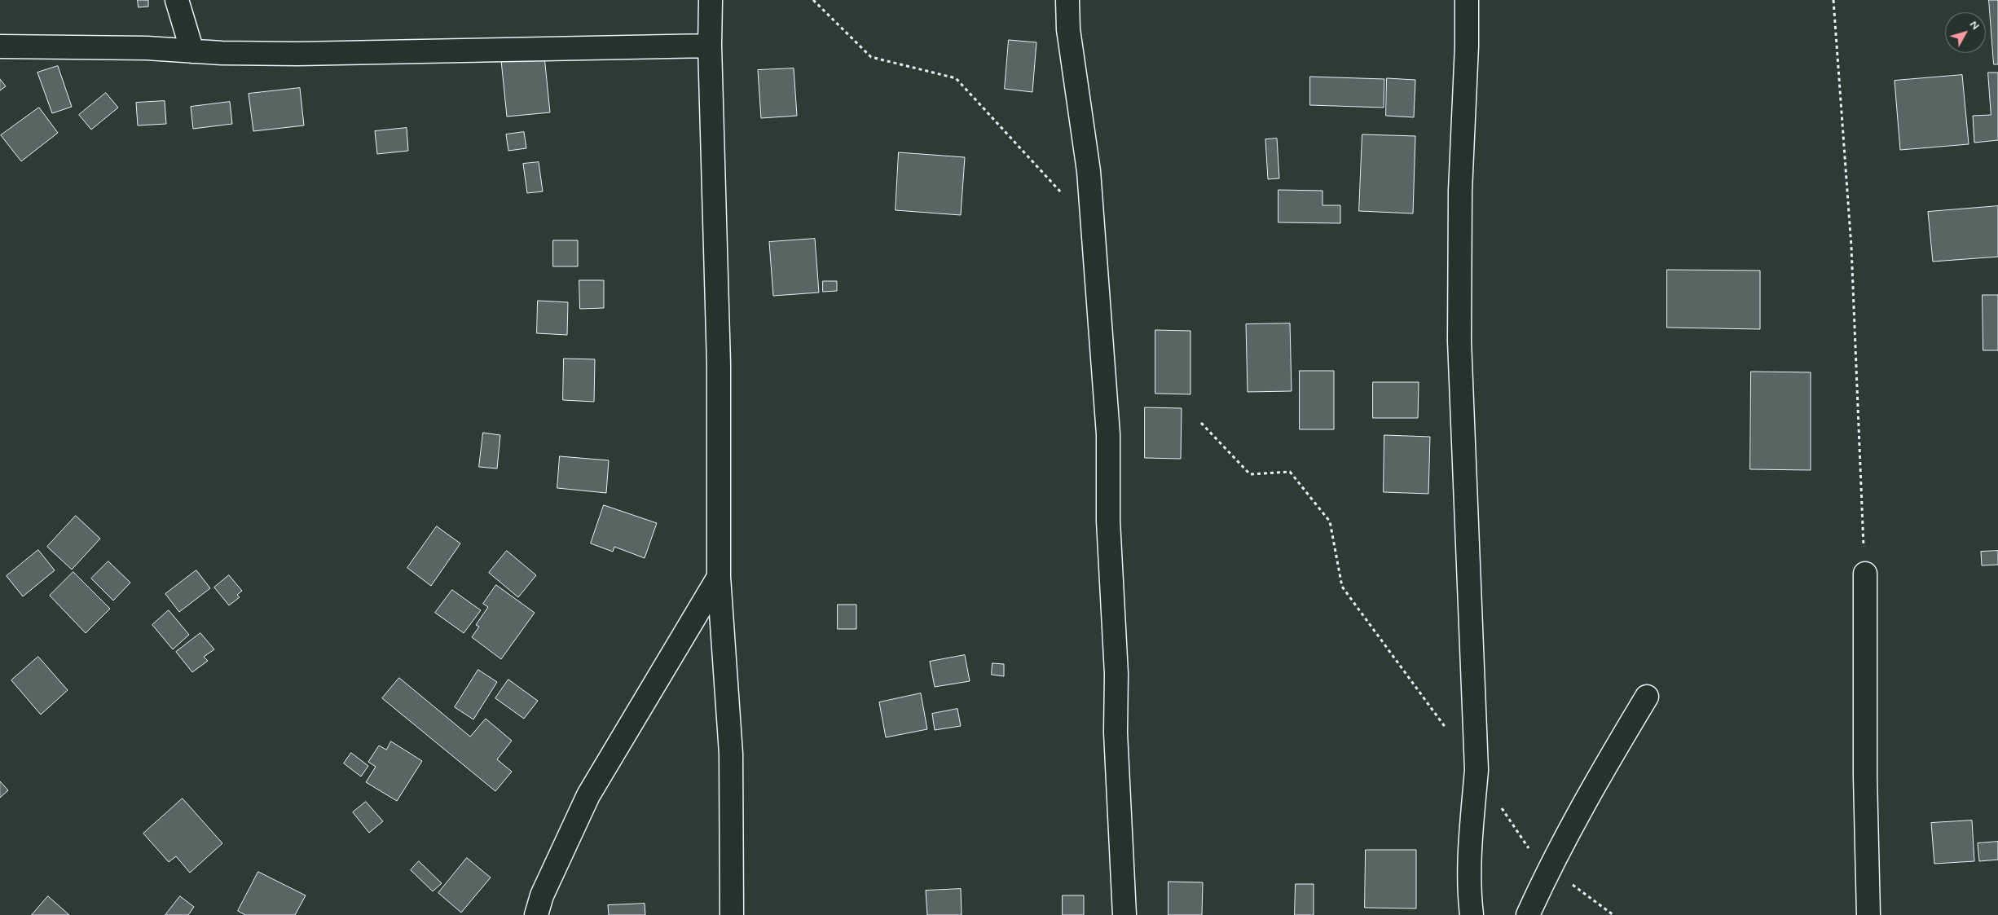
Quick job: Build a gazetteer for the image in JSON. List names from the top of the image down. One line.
{"north":"top right"}
